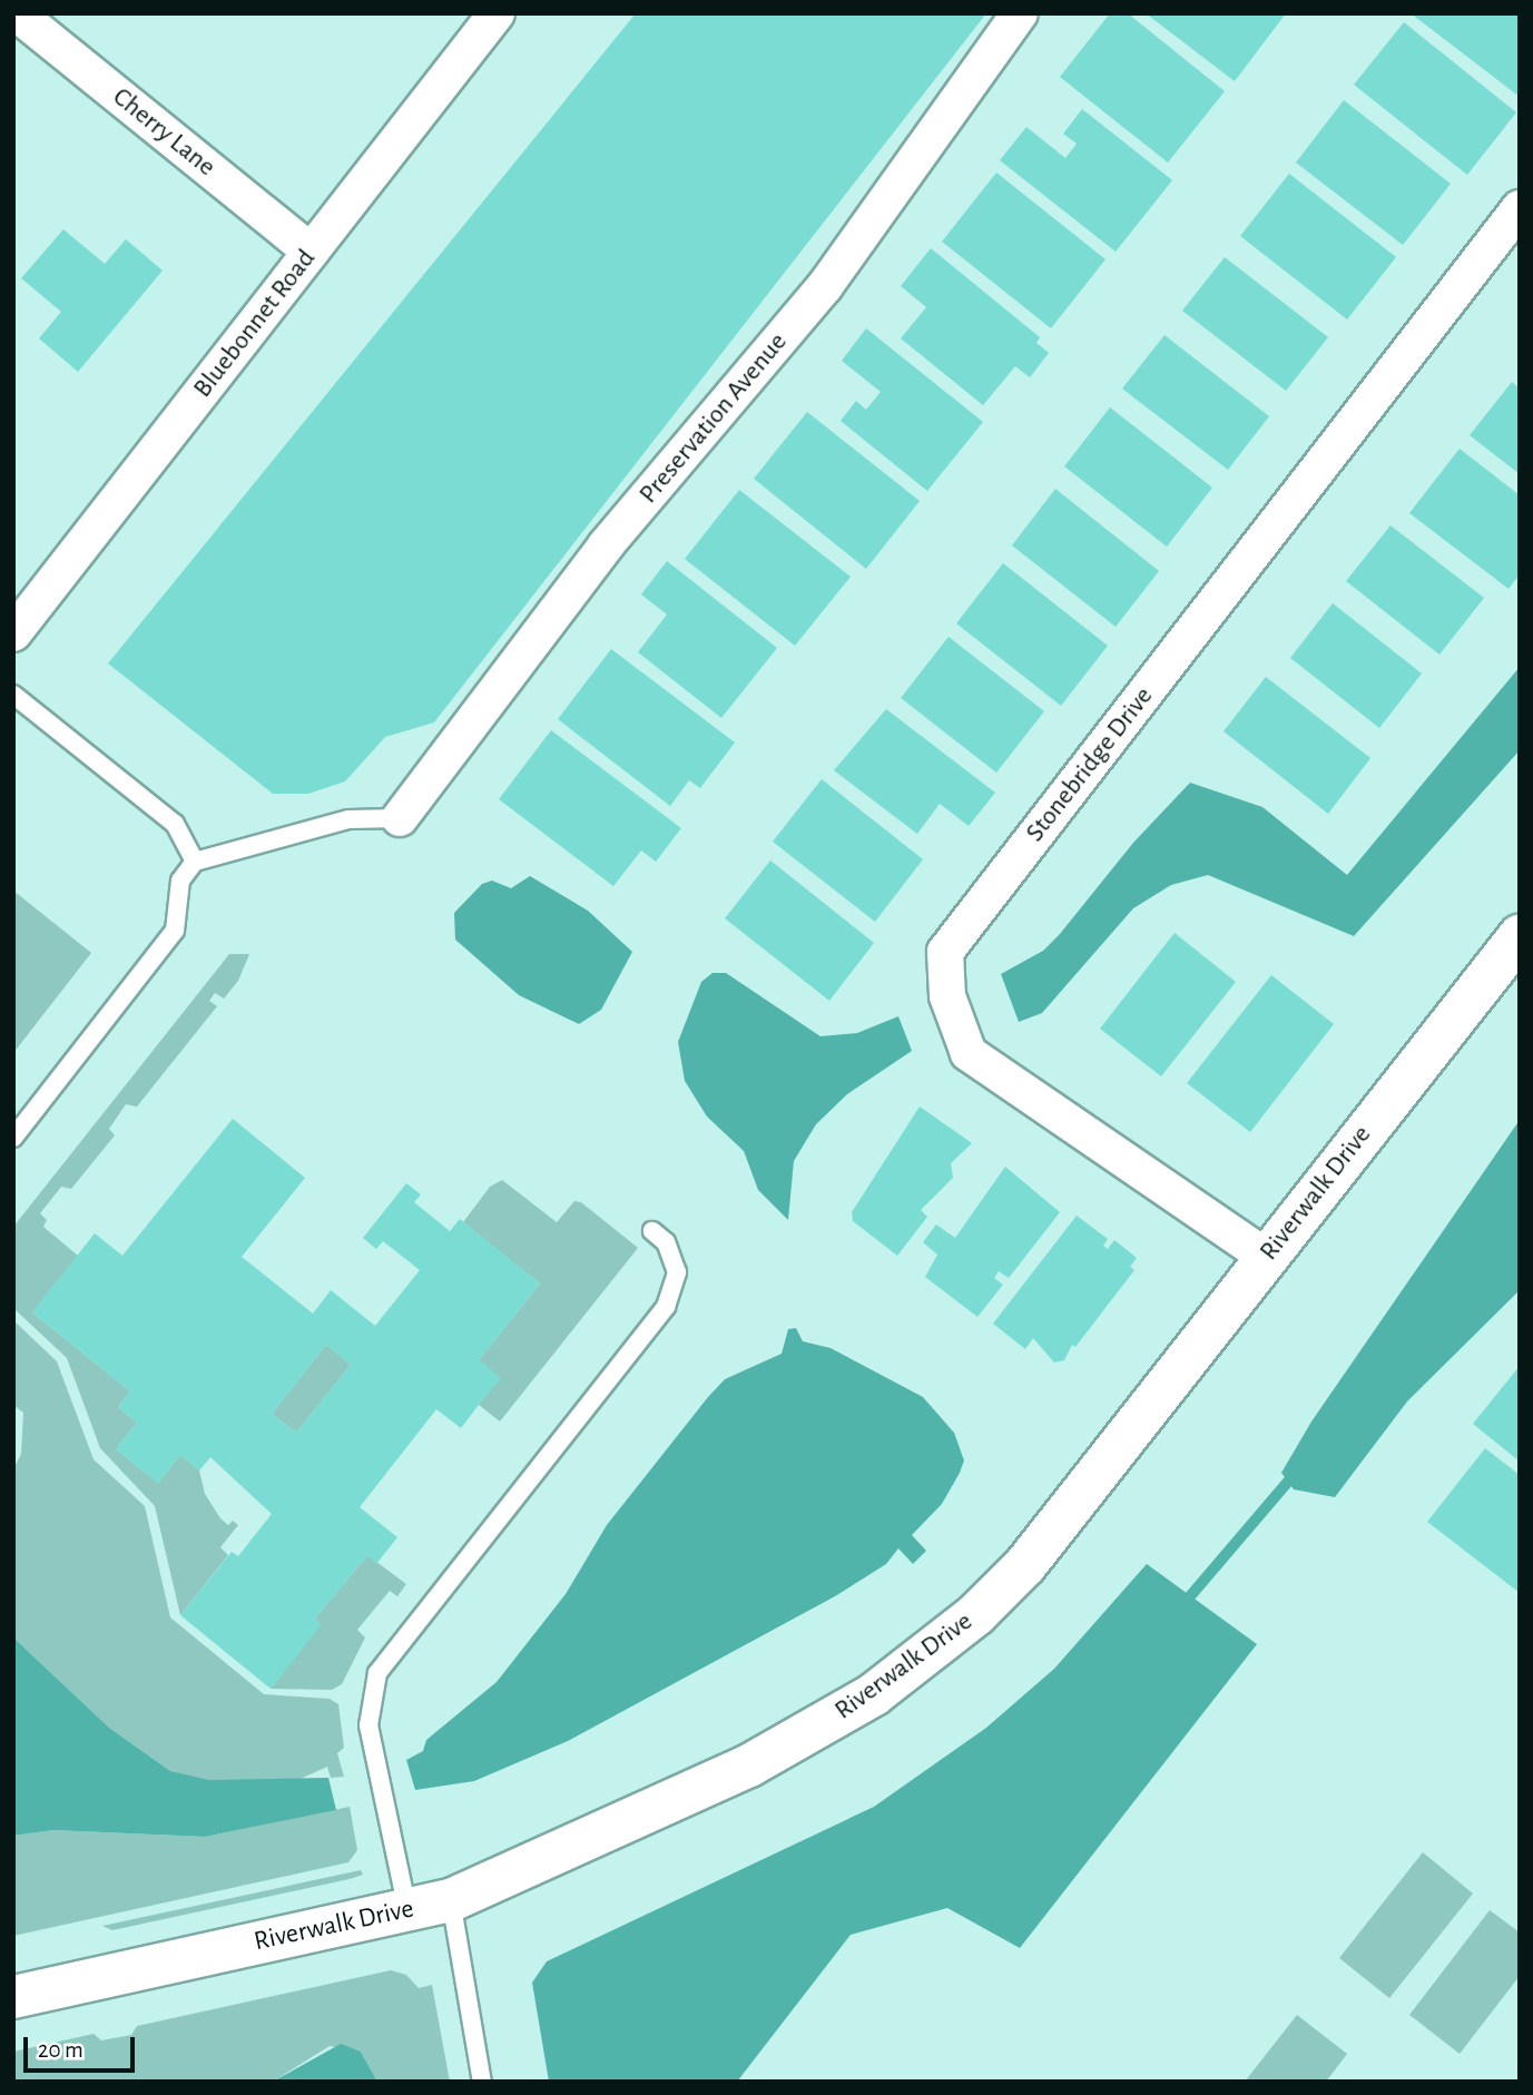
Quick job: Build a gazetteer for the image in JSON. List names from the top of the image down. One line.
{"streets":{"street":["Cherry Lane","Bluebonnet Road","Preservation Avenue","Stonebridge Drive","Riverwalk Drive"]},"crossings":[["Cherry Lane","Bluebonnet Road"],["Stonebridge Drive","Riverwalk Drive"]],"scale_bar":"20 m"}
